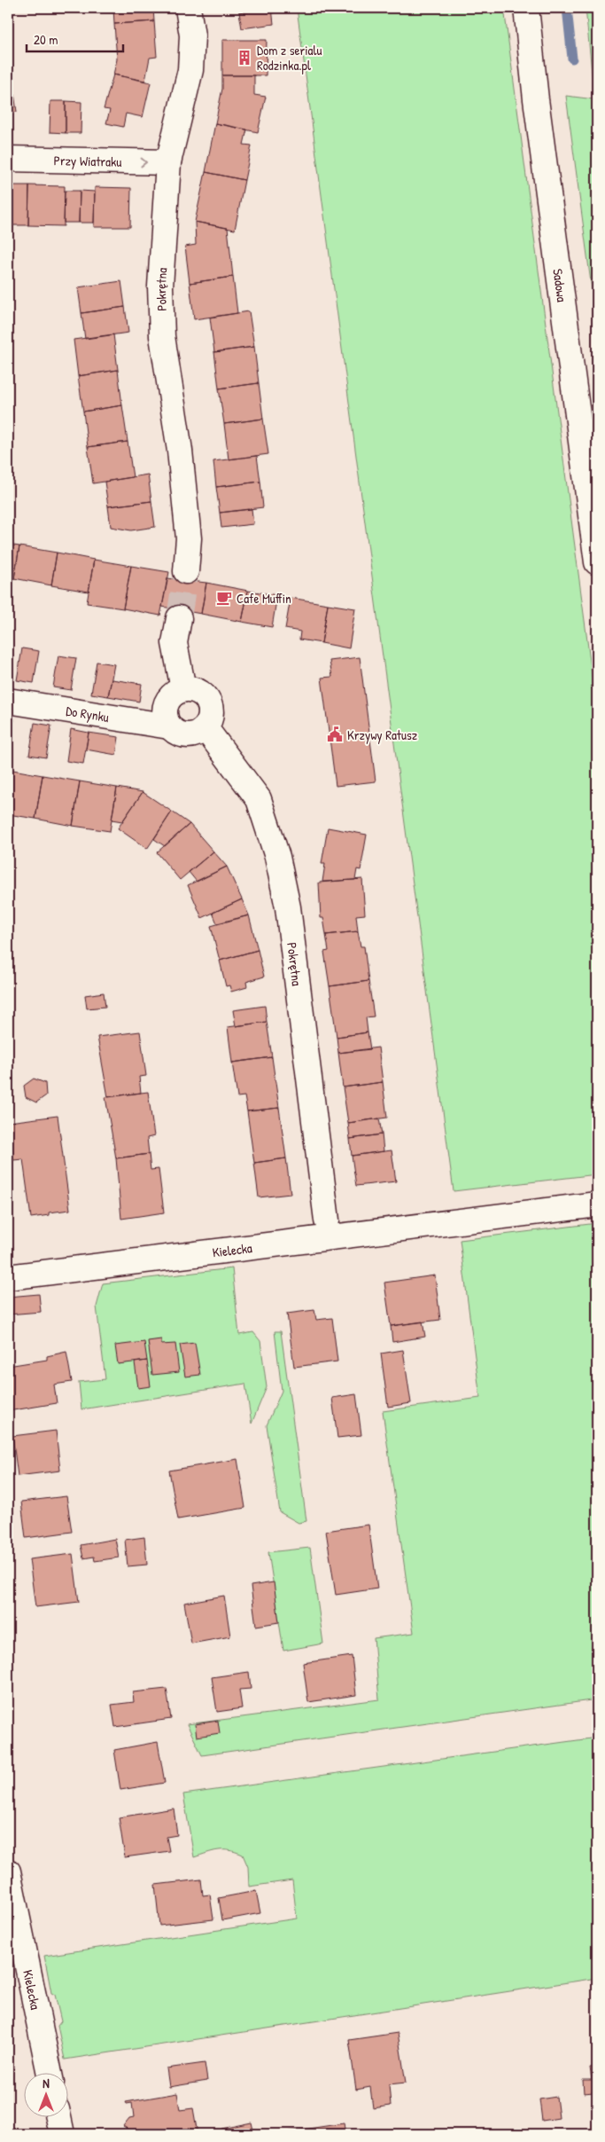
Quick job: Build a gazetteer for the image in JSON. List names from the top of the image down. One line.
{"streets":{"street":["Przy Wiatraku","Sadowa","Pokrętna","Do Rynku","Kielecka"]},"crossings":[["Przy Wiatraku","Pokrętna"],["Pokrętna","Do Rynku"]],"one_way":["Przy Wiatraku"],"places":{"building":["Dom z serialu Rodzinka.pl"],"cafe":["Cafe Muffin"],"public building":["Krzywy Ratusz"]},"scale_bar":"20 m","north":"top"}
